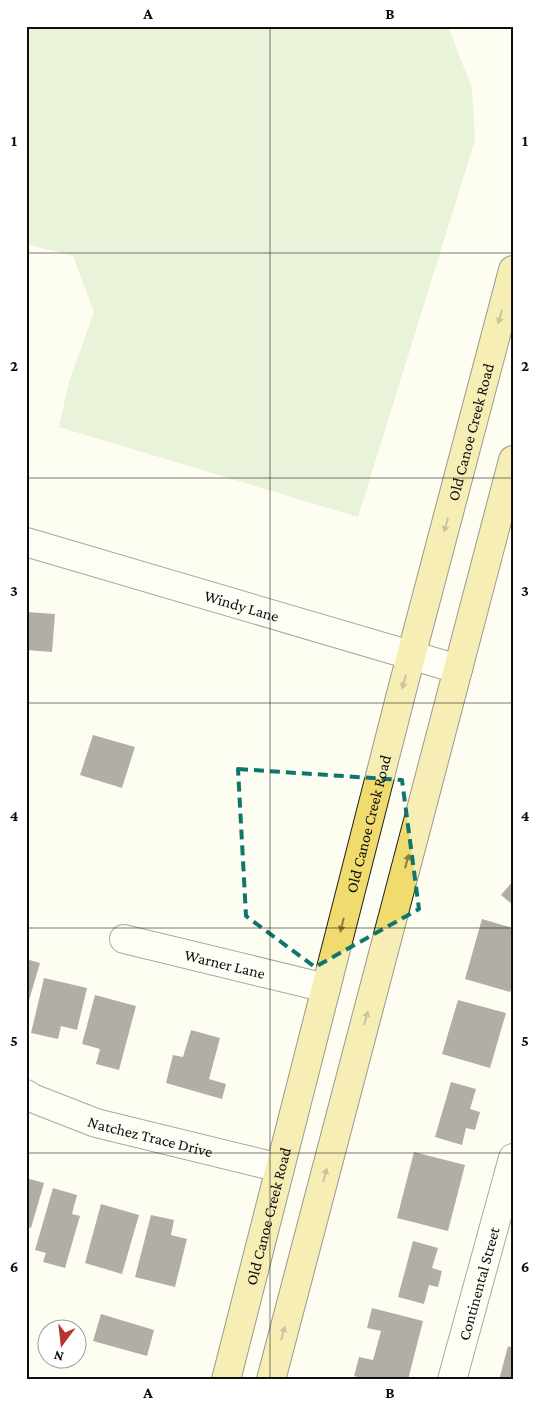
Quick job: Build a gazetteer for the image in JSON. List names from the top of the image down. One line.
{"streets":{"main road":["Old Canoe Creek Road"],"street":["Windy Lane","Warner Lane","Natchez Trace Drive","Continental Street"]},"crossings":[["Old Canoe Creek Road","Windy Lane"],["Old Canoe Creek Road","Warner Lane"],["Old Canoe Creek Road","Natchez Trace Drive"]],"north":"bottom","grid":{"columns":["A","B"],"rows":["1","2","3","4","5","6"]}}
